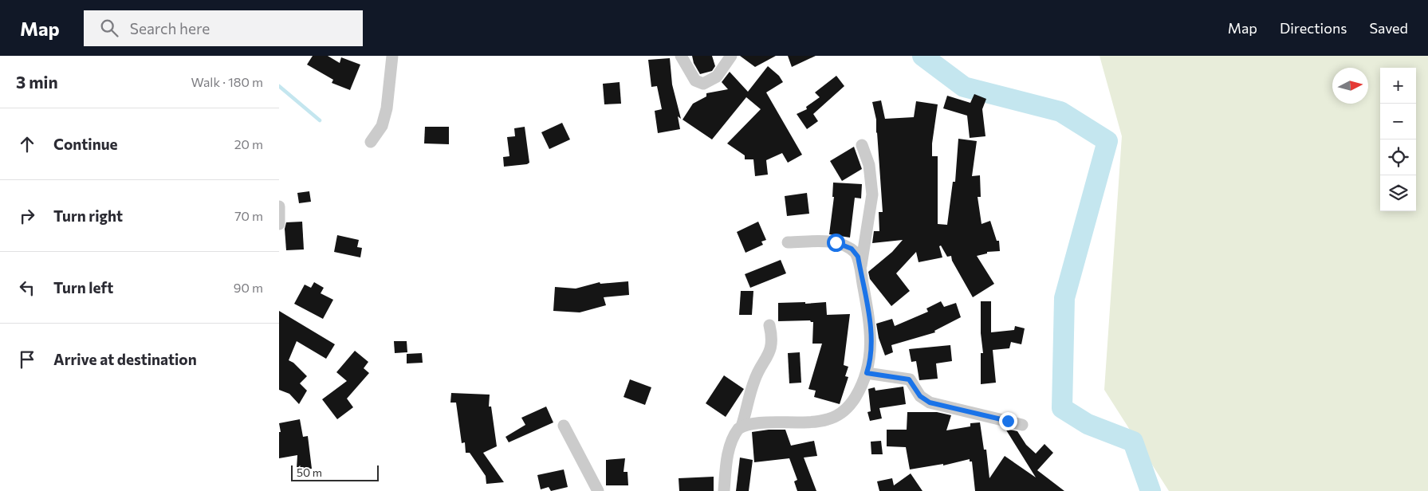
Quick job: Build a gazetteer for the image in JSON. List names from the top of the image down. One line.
{"scale_bar":"50 m","north":"right","page":{"header":"Map","search":"Search here","nav":["Map","Directions","Saved"],"heading":["3 min","Walk · 180 m"],"map_buttons":["+","−"],"list":[["Continue","20 m"],["Turn right","70 m"],["Turn left","90 m"],"Arrive at destination"],"scale":"50 m"}}
